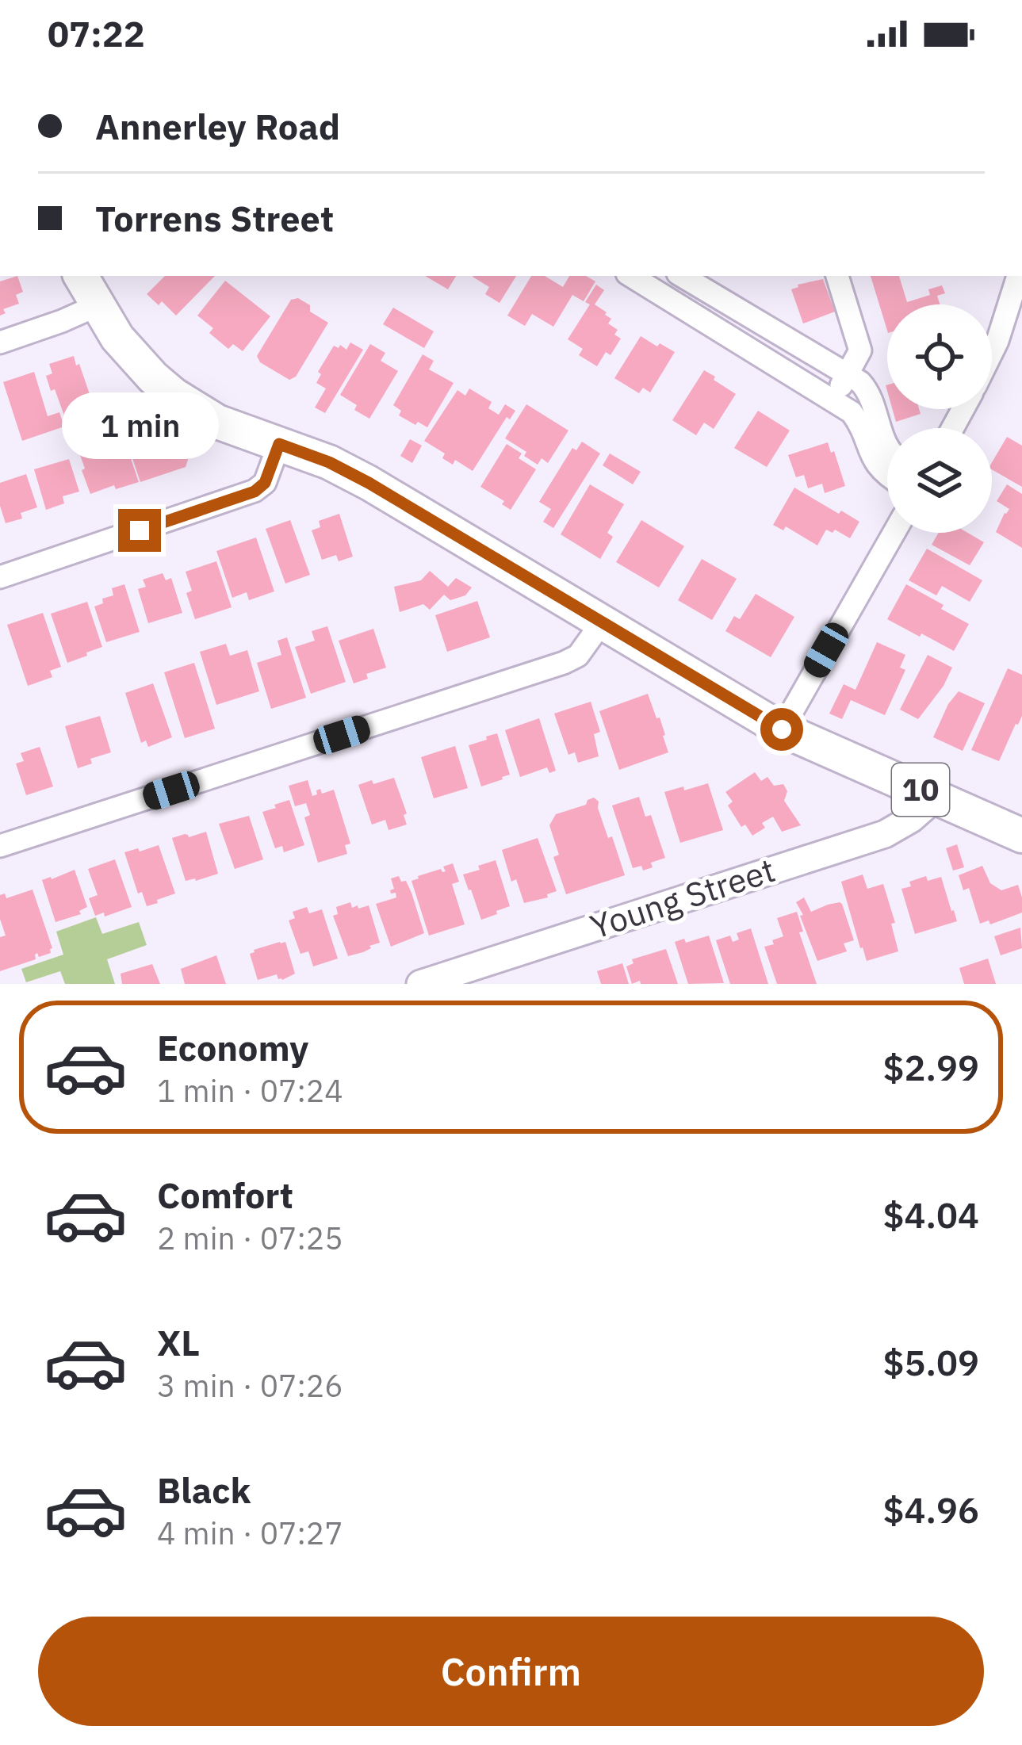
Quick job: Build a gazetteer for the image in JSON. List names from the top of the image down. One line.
{"streets":{"main road":["10"],"street":["Young Street"]},"crossings":[["10","Young Street"]],"page":{"status":"07:22","banner":["Annerley Road","Torrens Street"],"bubble":"1 min","list":[{"name":"Economy","note":"1 min · 07:24","value":"$2.99"},{"name":"Comfort","note":"2 min · 07:25","value":"$4.04"},{"name":"XL","note":"3 min · 07:26","value":"$5.09"},{"name":"Black","note":"4 min · 07:27","value":"$4.96"}],"buttons":"Confirm"}}
